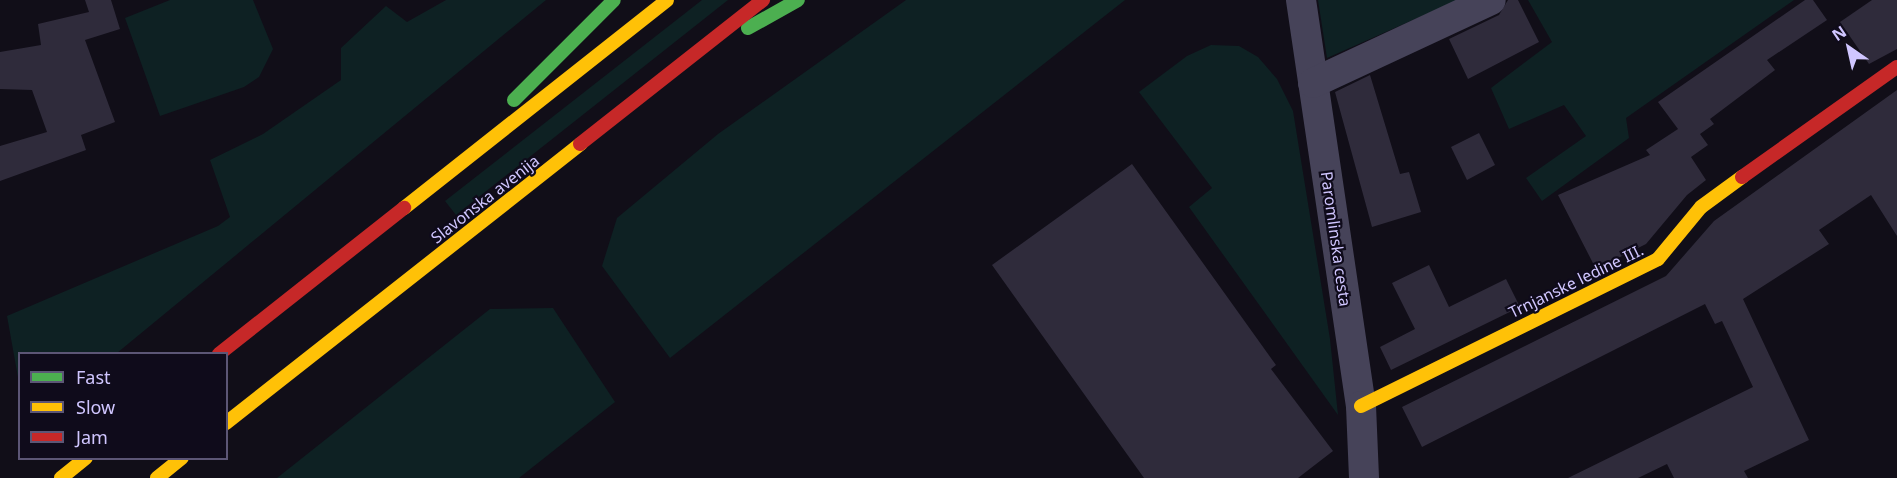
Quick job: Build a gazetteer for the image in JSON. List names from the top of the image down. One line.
{"streets":{"main road":["Slavonska avenija","Trnjanske ledine III."],"street":["Paromlinska cesta"]},"crossings":[["Paromlinska cesta","Trnjanske ledine III."]],"legend":["Fast","Slow","Jam"],"north":"top left"}
